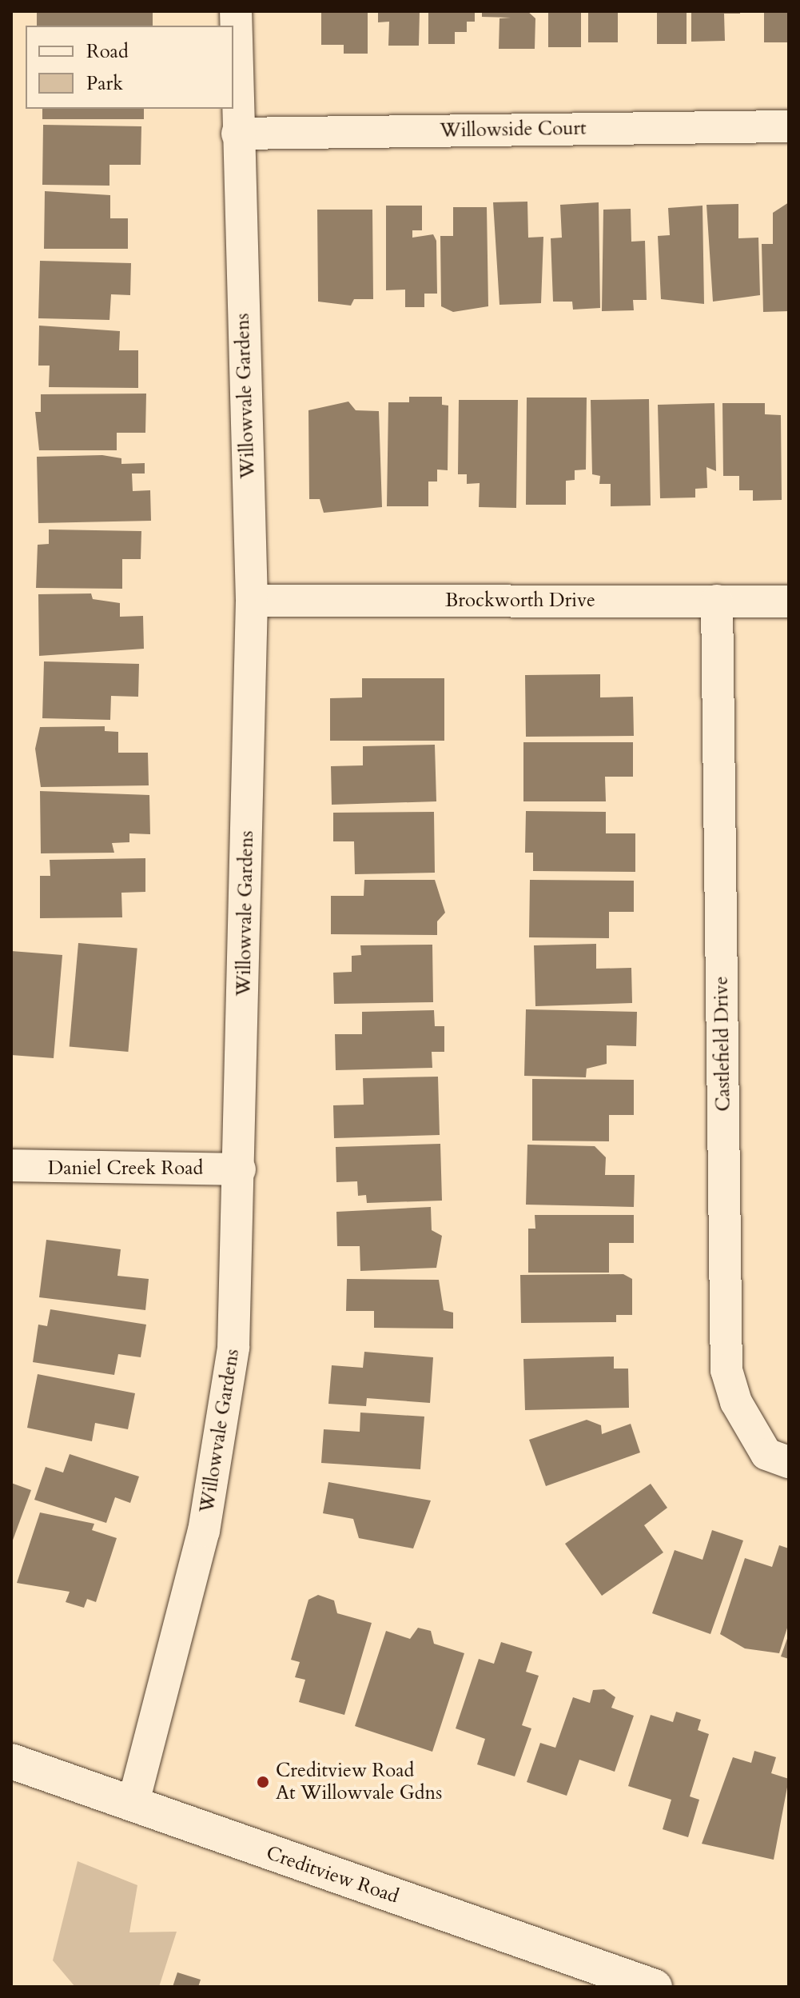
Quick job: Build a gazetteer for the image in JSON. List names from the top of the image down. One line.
{"streets":{"main road":["Creditview Road"],"street":["Willowside Court","Willowvale Gardens","Brockworth Drive","Castlefield Drive","Daniel Creek Road"]},"crossings":[["Willowside Court","Willowvale Gardens"],["Willowvale Gardens","Brockworth Drive"],["Willowvale Gardens","Daniel Creek Road"],["Willowvale Gardens","Creditview Road"],["Brockworth Drive","Castlefield Drive"]],"places":["Creditview Road At Willowvale Gdns"],"legend":["Road","Park"]}
